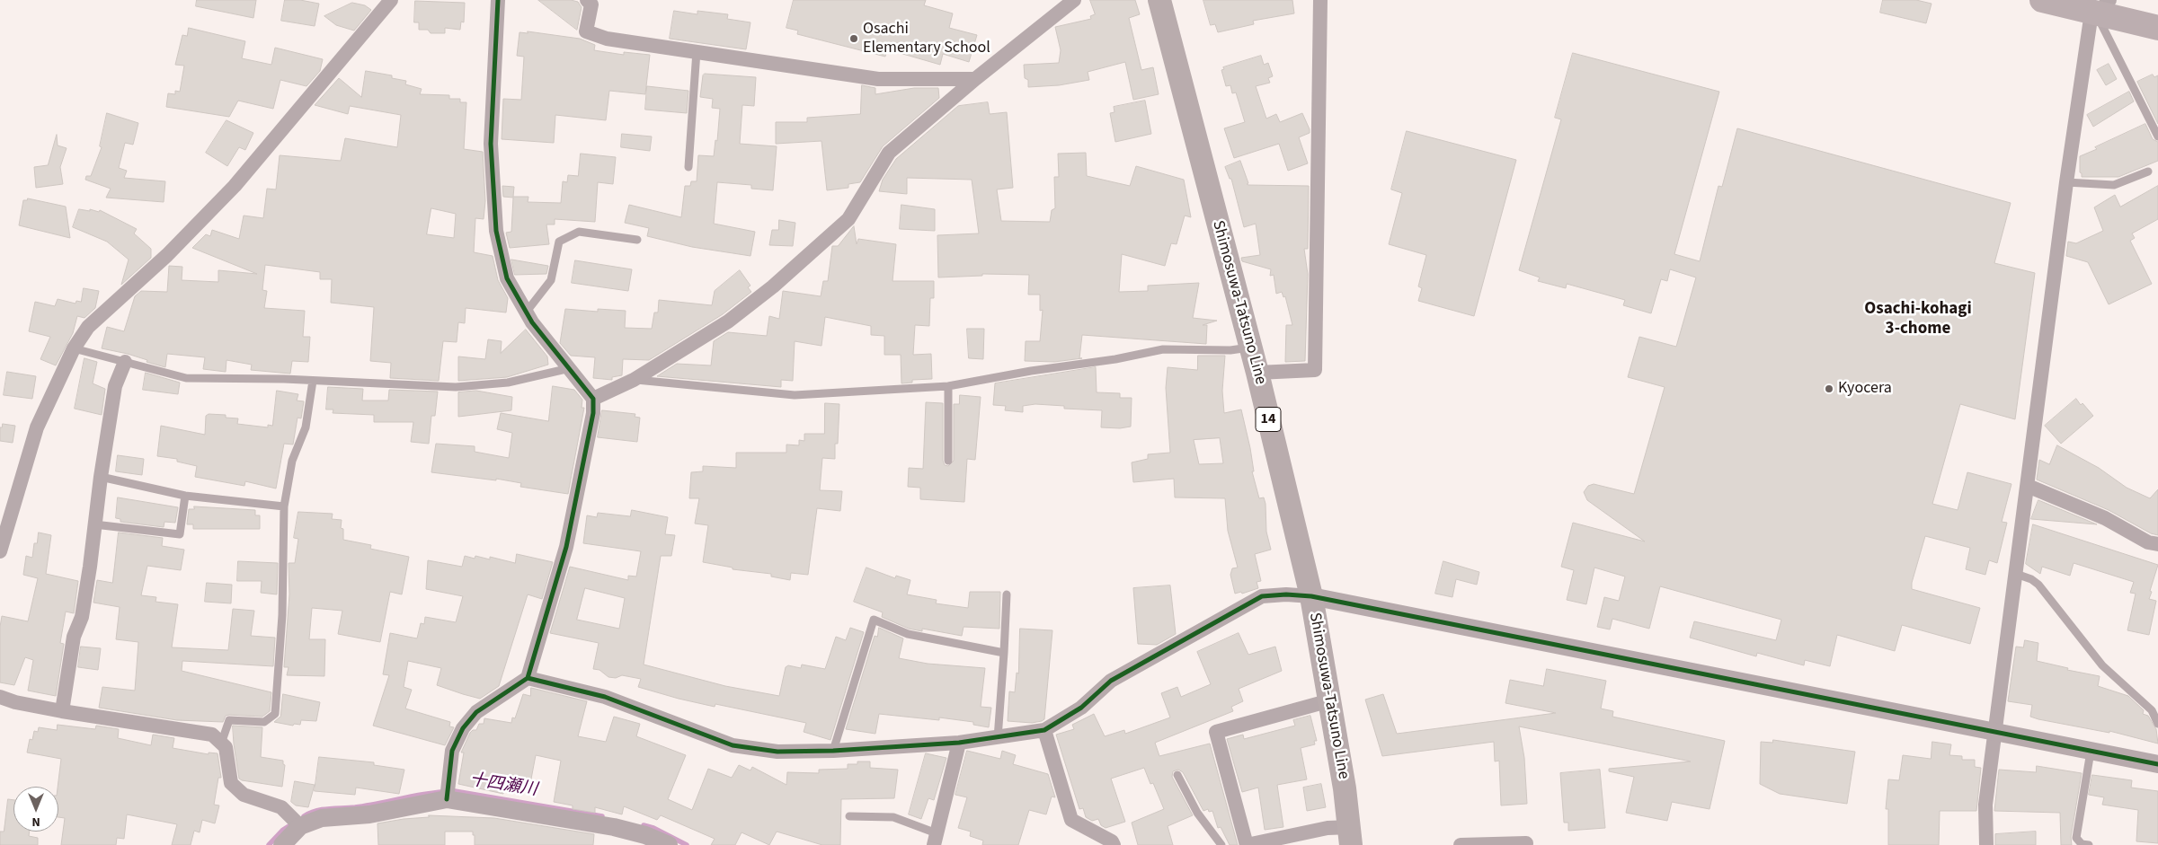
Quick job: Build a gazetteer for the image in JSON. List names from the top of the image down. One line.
{"streets":{"main road":["Shimosuwa-Tatsuno Line","14"]},"districts":["Osachi-kohagi 3-chome"],"water":["十四瀬川"],"places":["Osachi Elementary School","Kyocera"],"north":"bottom"}
